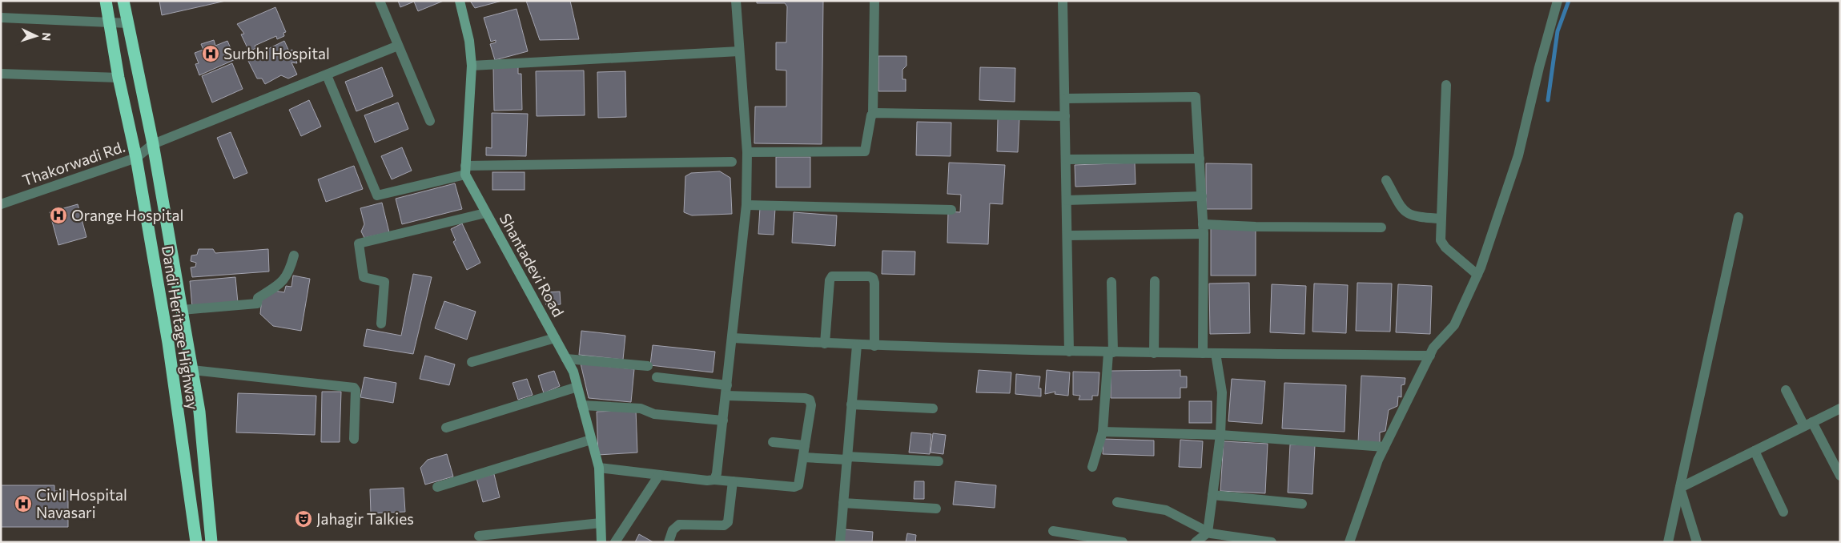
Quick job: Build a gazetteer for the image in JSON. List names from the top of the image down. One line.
{"streets":{"highway":["Dandi Heritage Highway"],"street":["Thakorwadi Rd.","Shantadevi Road"]},"crossings":[["Thakorwadi Rd.","Dandi Heritage Highway"]],"places":{"hospital":["Surbhi Hospital","Orange Hospital","Civil Hospital Navasari"],"theatre":["Jahagir Talkies"]},"north":"right"}
